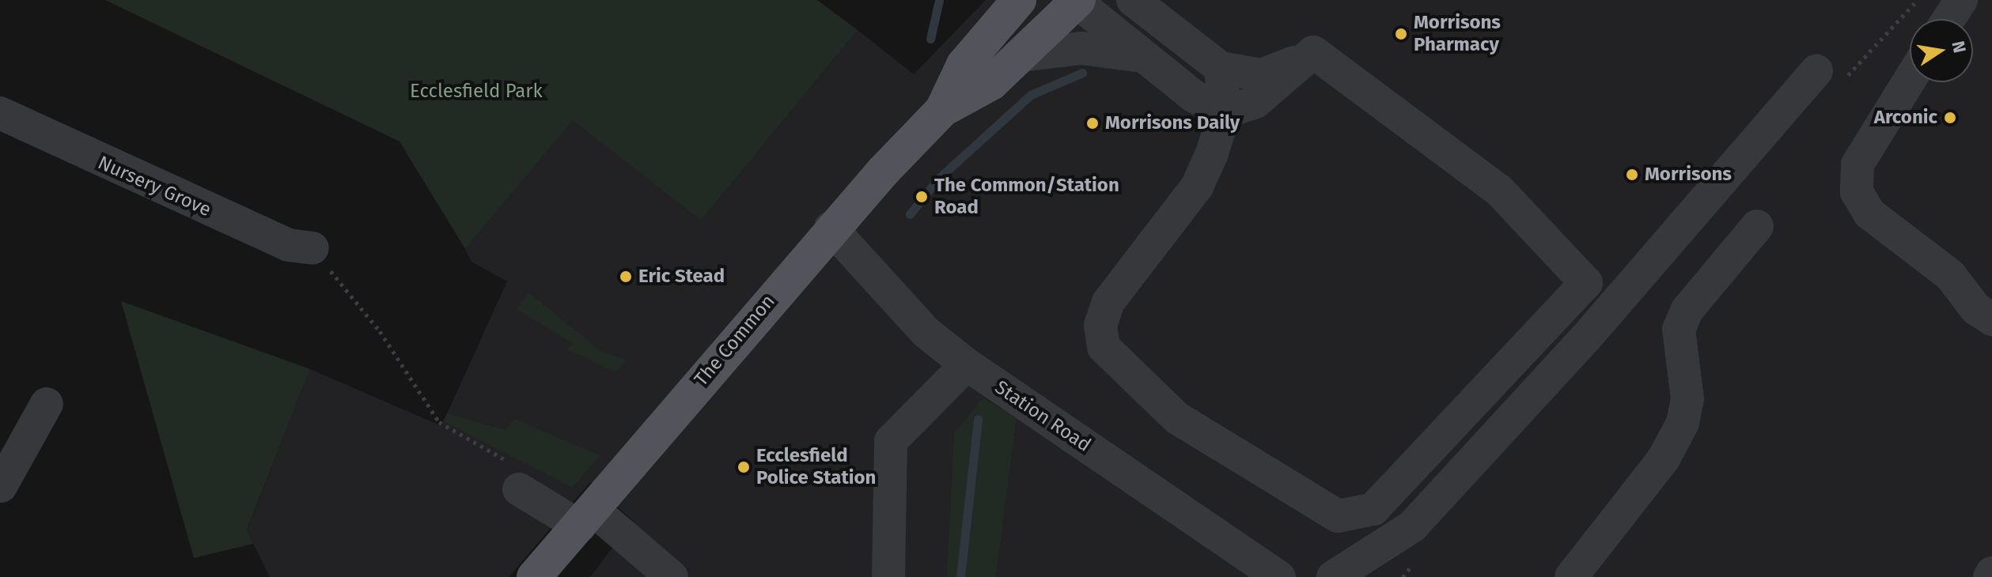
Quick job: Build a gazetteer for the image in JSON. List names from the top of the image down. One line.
{"streets":{"main road":["The Common"],"street":["Nursery Grove","Station Road"]},"crossings":[["The Common","Station Road"]],"parks":["Ecclesfield Park"],"places":["Morrisons Pharmacy","Arconic","Morrisons Daily","Morrisons","The Common/Station Road","Eric Stead","Ecclesfield Police Station"],"north":"right"}
